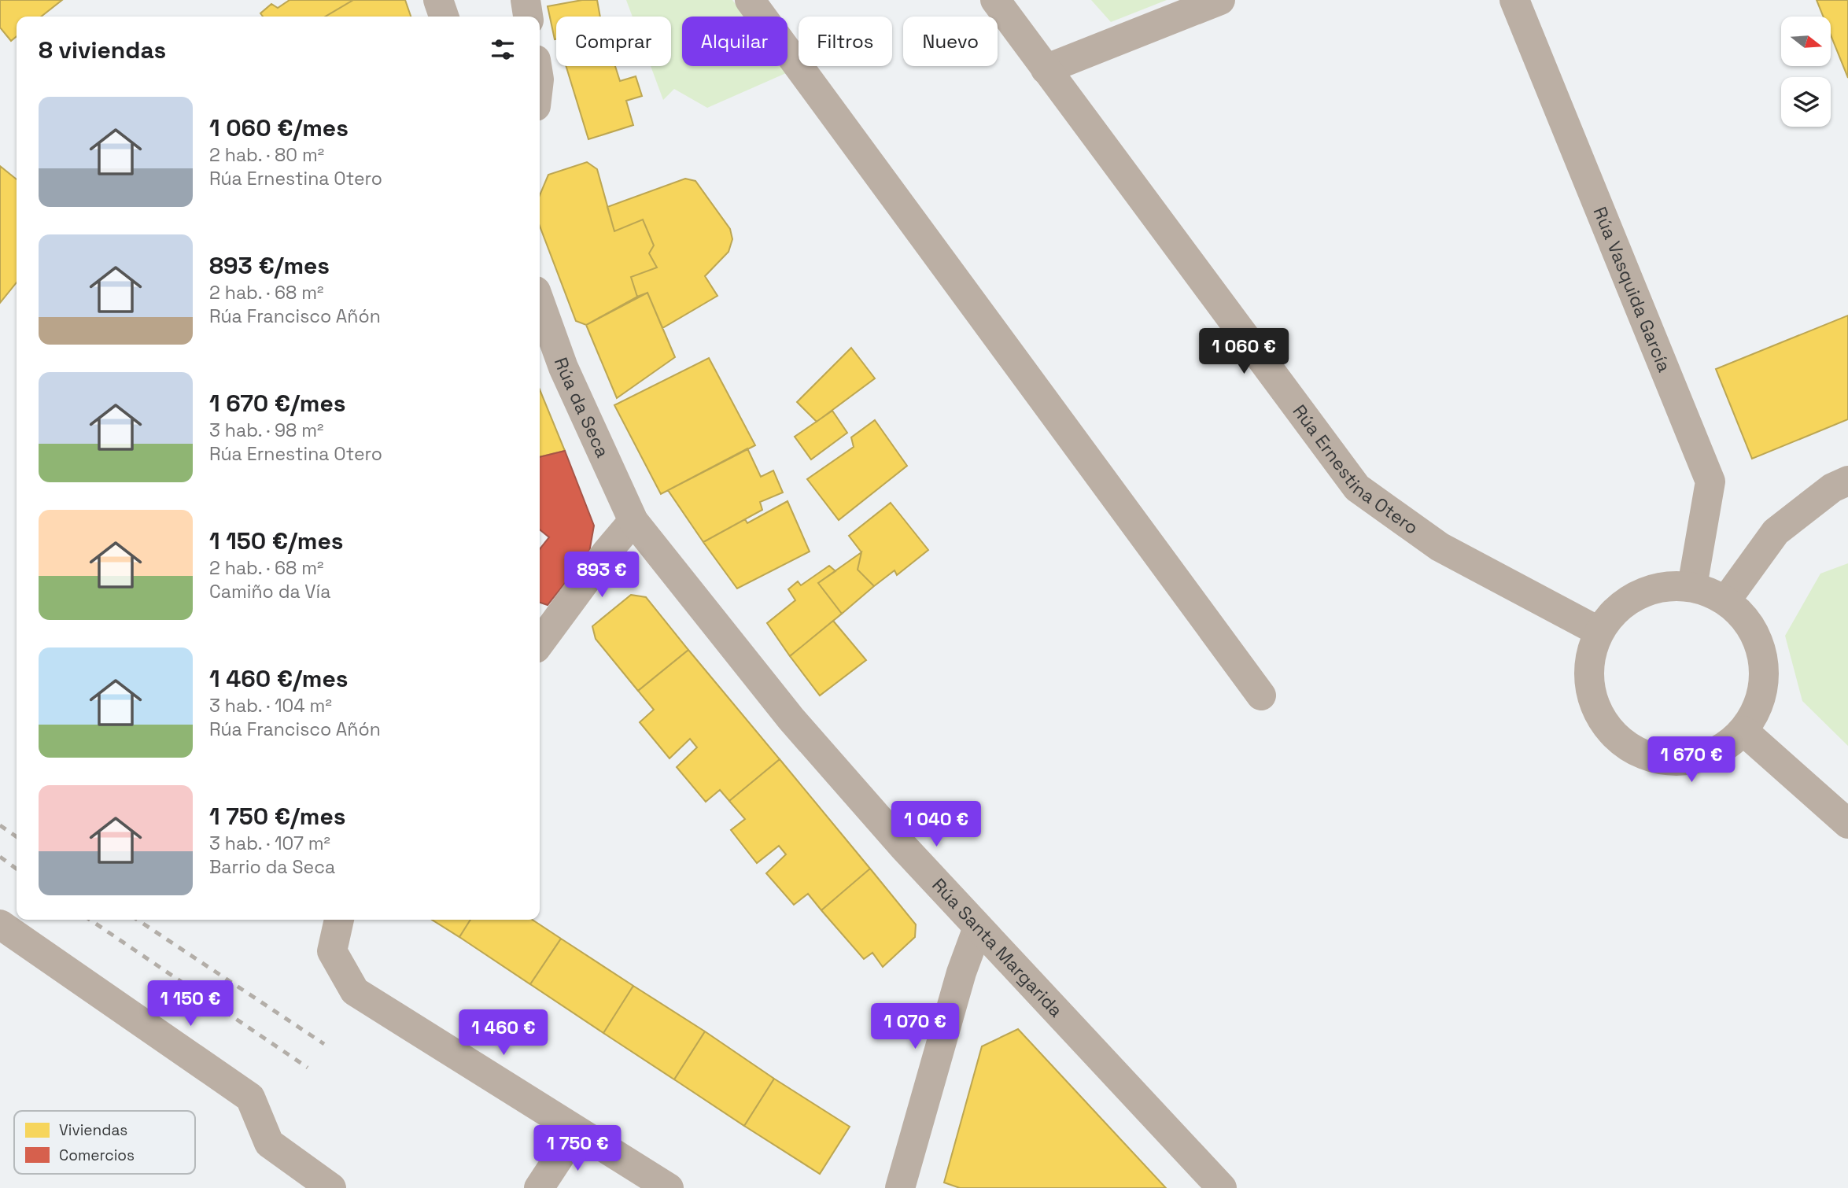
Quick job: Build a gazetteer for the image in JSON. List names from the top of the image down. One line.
{"streets":{"street":["Rúa Vasquida García","Rúa da Seca","Rúa Ernestina Otero","Rúa Santa Margarida"]},"crossings":[["Rúa Vasquida García","Rúa Ernestina Otero"],["Rúa da Seca","Rúa Santa Margarida"]],"legend":["Viviendas","Comercios"],"north":"right","page":{"chip":["Comprar","Alquilar","Filtros","Nuevo"],"heading":"8 viviendas","list":[{"name":"1 060 €/mes","note":"2 hab. · 80 m² · Rúa Ernestina Otero"},{"name":"893 €/mes","note":"2 hab. · 68 m² · Rúa Francisco Añón"},{"name":"1 670 €/mes","note":"3 hab. · 98 m² · Rúa Ernestina Otero"},{"name":"1 150 €/mes","note":"2 hab. · 68 m² · Camiño da Vía"},{"name":"1 460 €/mes","note":"3 hab. · 104 m² · Rúa Francisco Añón"},{"name":"1 750 €/mes","note":"3 hab. · 107 m² · Barrio da Seca"}],"price":["1 060 €","893 €","1 670 €","1 040 €","1 150 €","1 070 €","1 460 €","1 750 €"]}}
